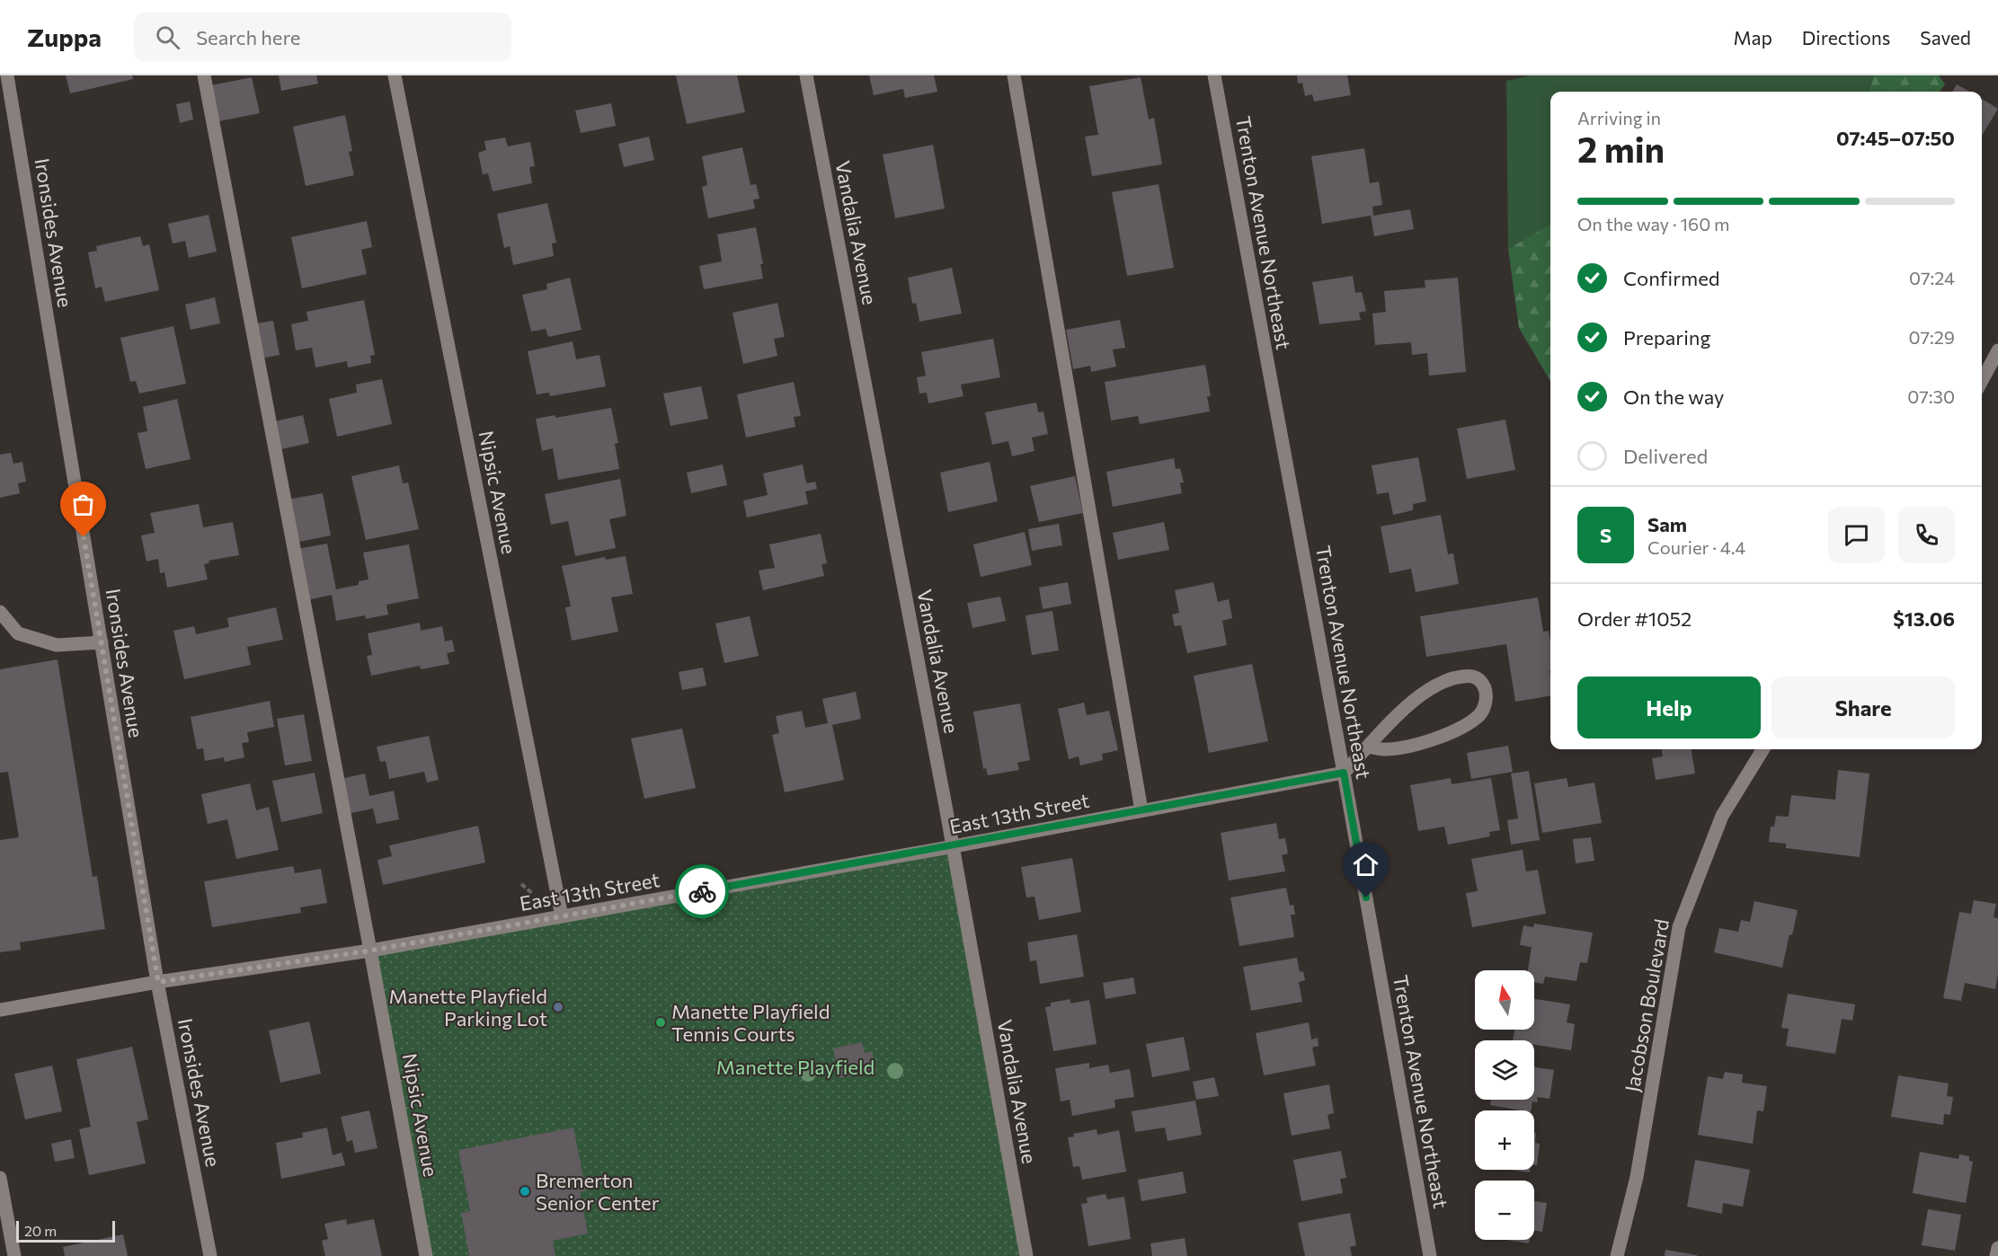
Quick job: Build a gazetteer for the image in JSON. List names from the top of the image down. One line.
{"streets":{"street":["Ironsides Avenue","Vandalia Avenue","Trenton Avenue Northeast","Nipsic Avenue","East 13th Street","Jacobson Boulevard"]},"crossings":[["Ironsides Avenue","East 13th Street"],["Vandalia Avenue","East 13th Street"],["Trenton Avenue Northeast","East 13th Street"],["Nipsic Avenue","East 13th Street"]],"parks":["Manette Playfield"],"places":["Manette Playfield Parking Lot","Manette Playfield Tennis Courts","Bremerton Senior Center"],"scale_bar":"20 m","north":"top","page":{"header":"Zuppa","search":"Search here","nav":["Map","Directions","Saved"],"heading":["2 min","Arriving in","07:45–07:50"],"panel":["Sam","Courier · 4.4","Order #1052","$13.06"],"bar":"On the way · 160 m","list":[["Confirmed","07:24"],["Preparing","07:29"],["On the way","07:30"],"Delivered"],"round":"S","buttons":["Help","Share"],"map_buttons":["+","−"],"scale":"20 m"}}
